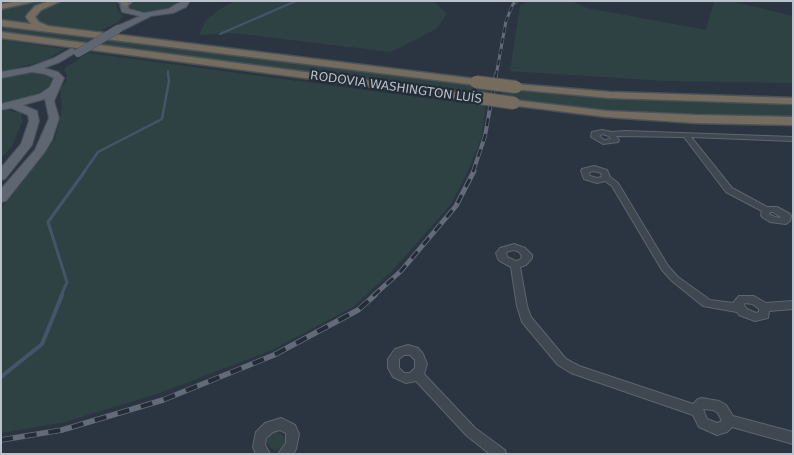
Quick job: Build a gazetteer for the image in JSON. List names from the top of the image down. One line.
{"streets":{"highway":["RODOVIA WASHINGTON LUÍS"]}}
